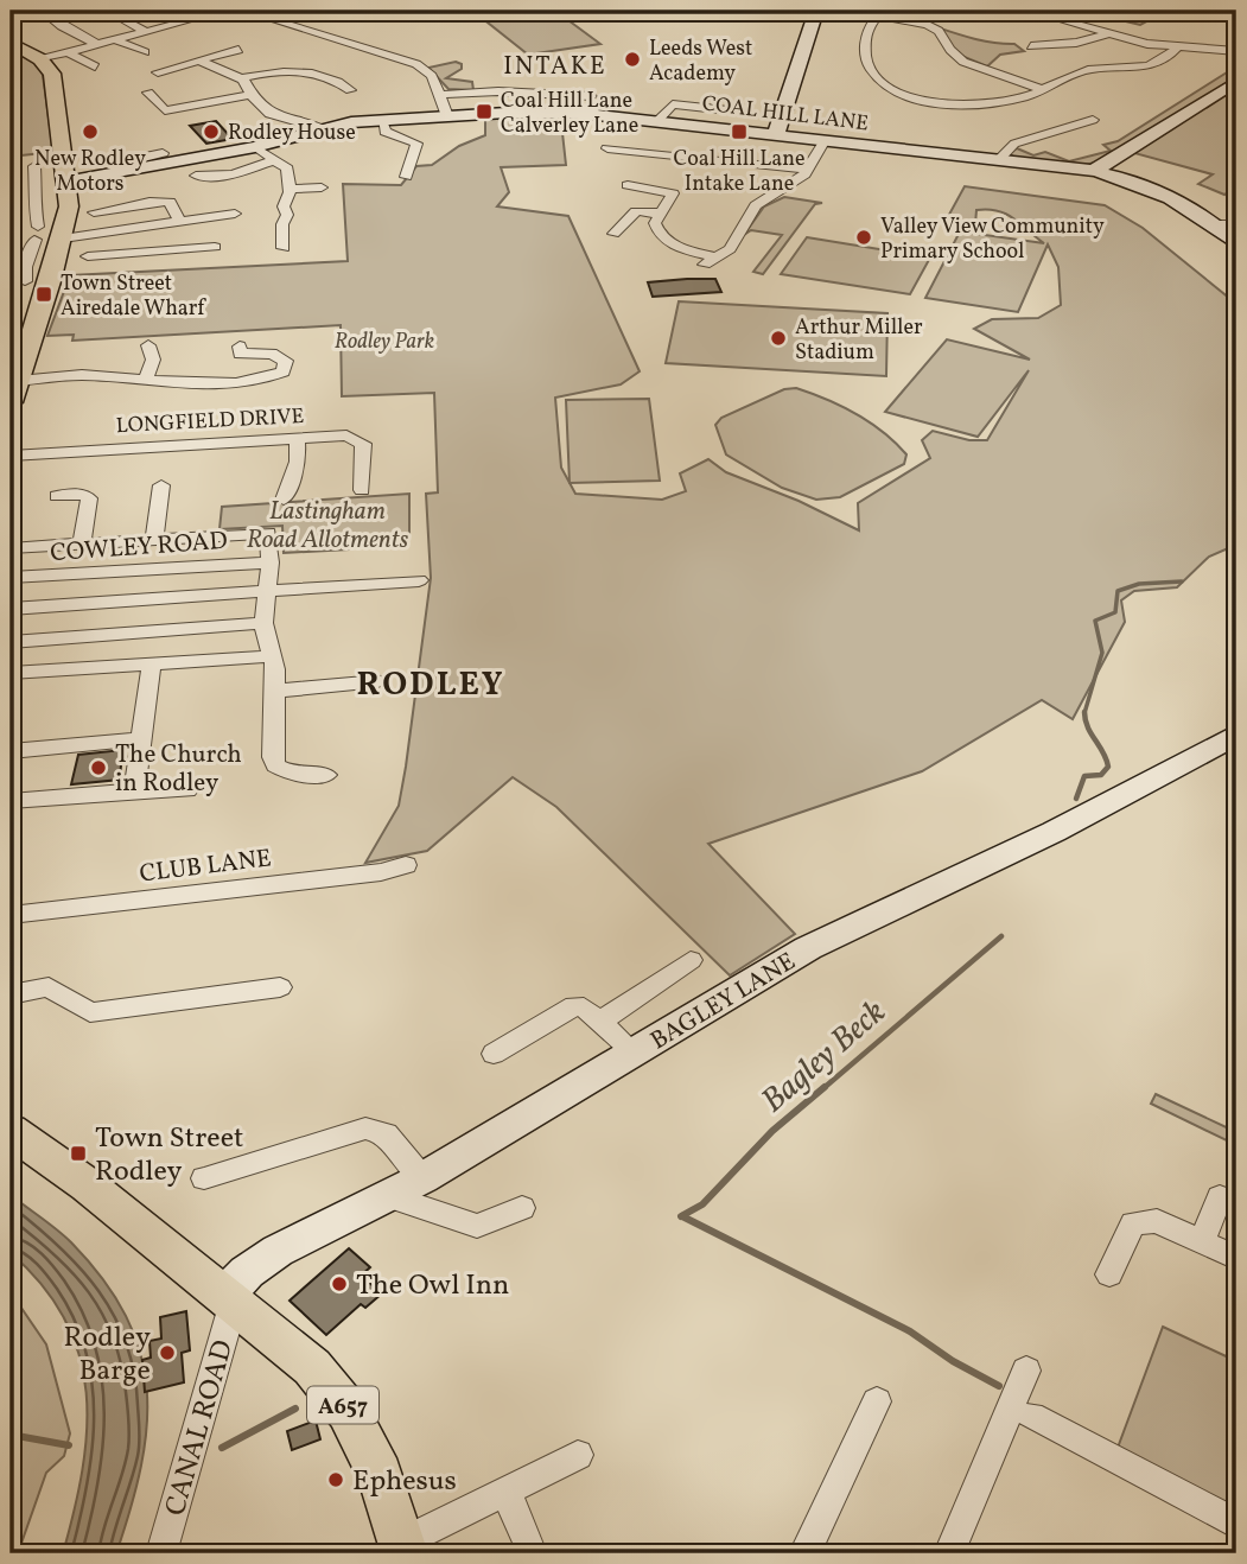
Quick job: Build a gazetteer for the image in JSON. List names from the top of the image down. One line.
{"streets":{"main road":["A657"],"street":["COAL HILL LANE","LONGFIELD DRIVE","COWLEY ROAD","CLUB LANE","BAGLEY LANE","CANAL ROAD"]},"crossings":[["BAGLEY LANE","A657"],["BAGLEY LANE","CANAL ROAD"],["A657","CANAL ROAD"]],"districts":["INTAKE","RODLEY"],"water":["Bagley Beck"],"parks":["Rodley Park","Lastingham Road Allotments"],"places":{"other":["Leeds West Academy","New Rodley Motors","Rodley House","Valley View Community Primary School","Arthur Miller Stadium","The Church in Rodley","The Owl Inn","Rodley Barge","Ephesus"],"transit":["Coal Hill Lane Calverley Lane","Coal Hill Lane Intake Lane","Town Street Airedale Wharf","Town Street Rodley"]}}
